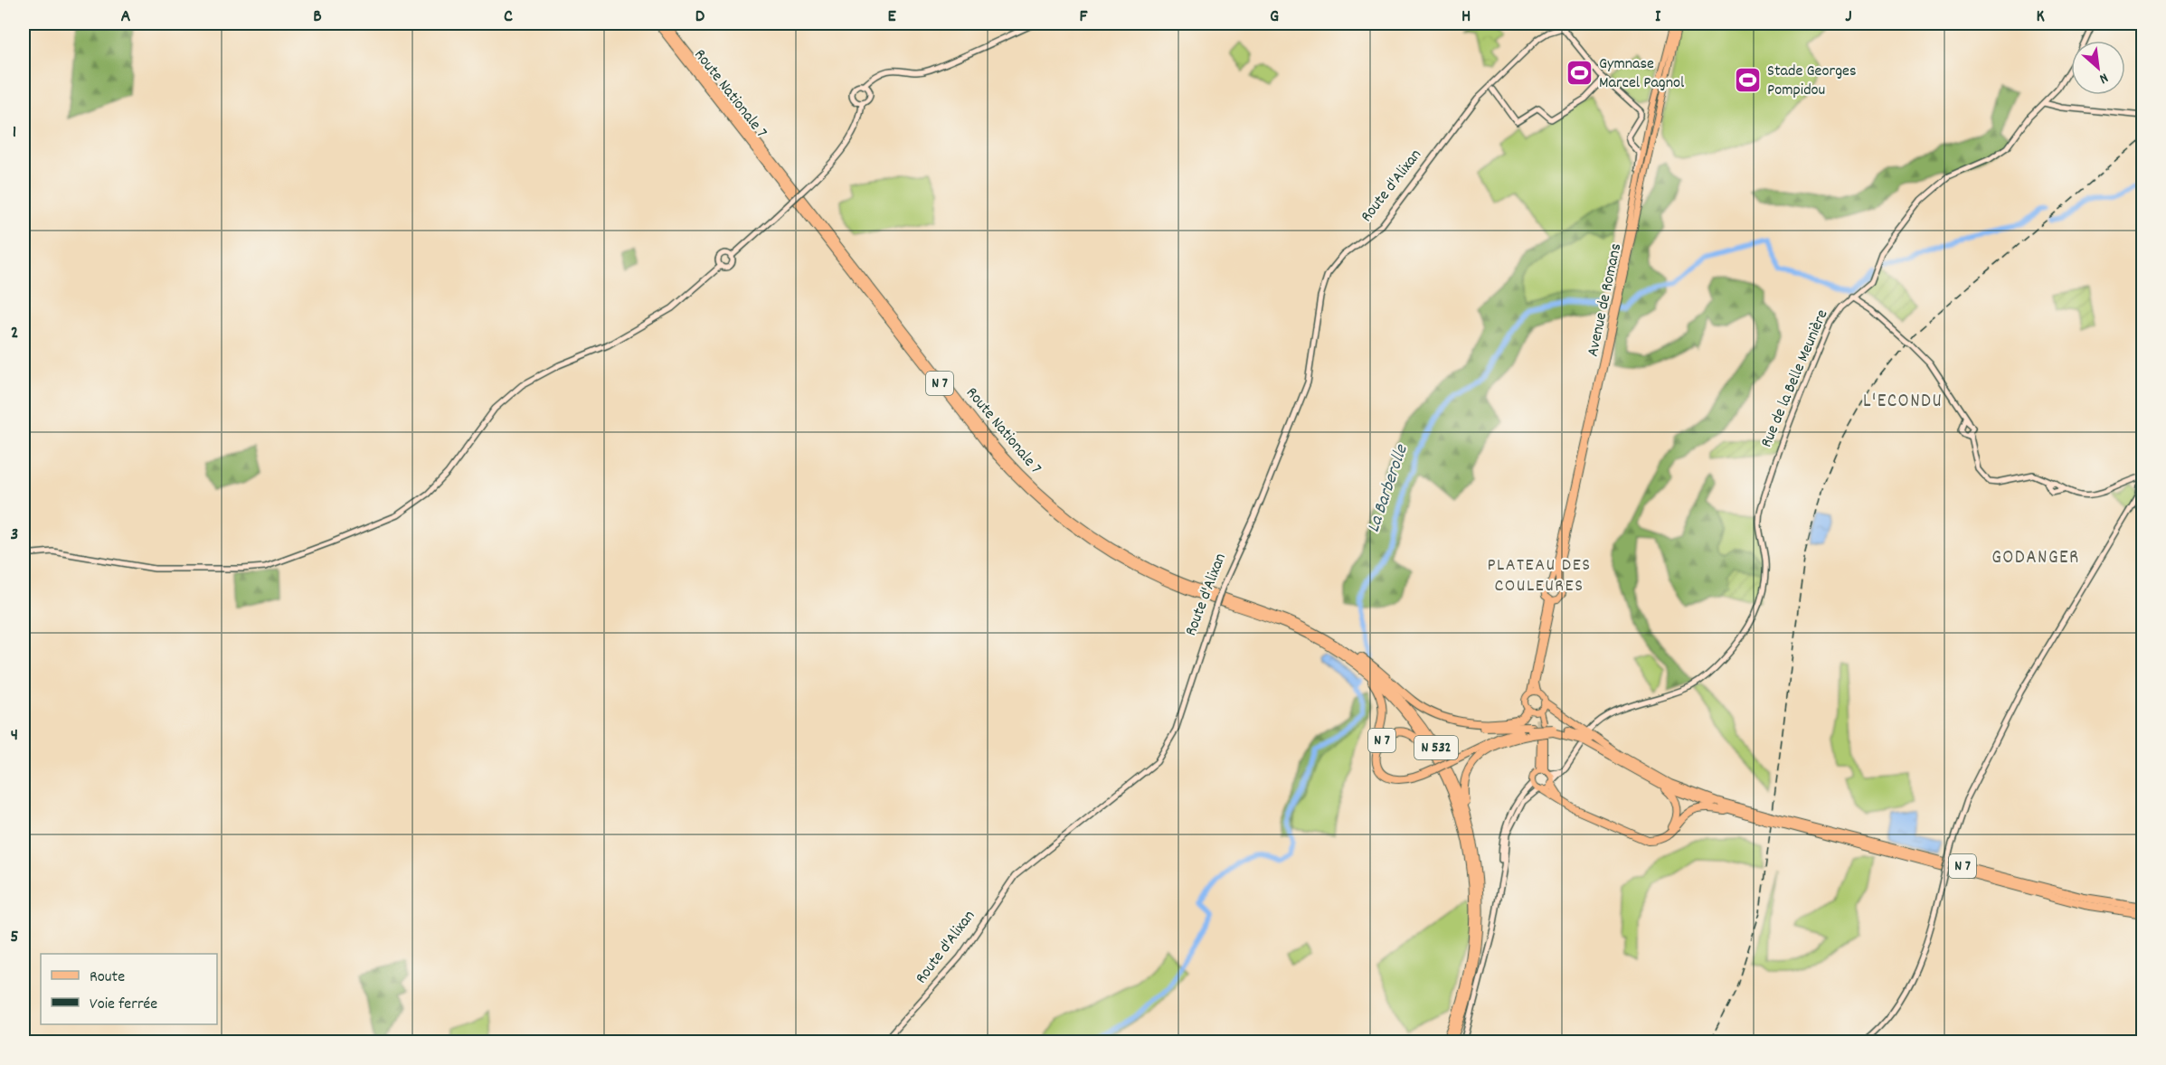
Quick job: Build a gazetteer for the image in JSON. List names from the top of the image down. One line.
{"streets":{"highway":["Route Nationale 7","N 7","N 532"],"main road":["Avenue de Romans"],"street":["Route d'Alixan","Rue de la Belle Meunière"]},"crossings":[["Route Nationale 7","N 7"],["Route Nationale 7","N 532"],["Avenue de Romans","N 7"],["N 7","N 532"]],"districts":["L'ECONDU","GODANGER","PLATEAU DES COULEURES"],"water":["La Barberolle"],"places":{"sports":["Gymnase Marcel Pagnol","Stade Georges Pompidou"]},"legend":["Route","Voie ferrée"],"north":"bottom right","grid":{"columns":["A","B","C","D","E","F","G","H","I","J","K"],"rows":["1","2","3","4","5"]}}
